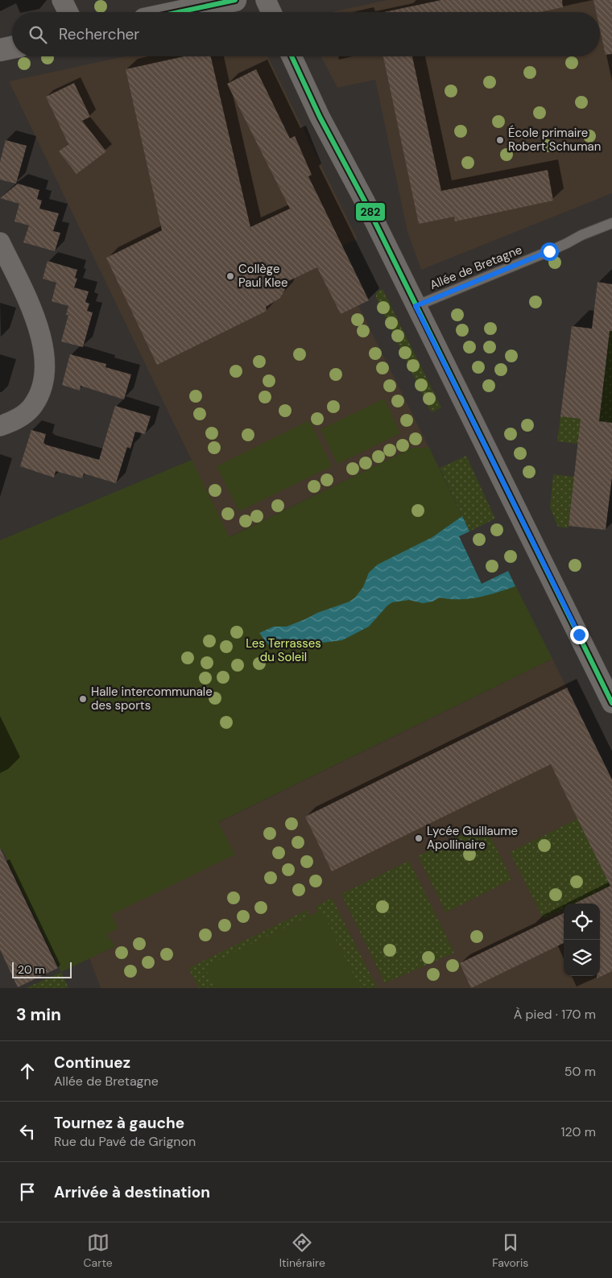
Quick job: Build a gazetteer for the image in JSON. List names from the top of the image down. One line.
{"streets":{"lane":["Allée de Bretagne"]},"parks":["Les Terrasses du Soleil"],"places":["École primaire Robert Schuman","Collège Paul Klee","Halle intercommunale des sports","Lycée Guillaume Apollinaire"],"lines":["transit line 282"],"scale_bar":"20 m","page":{"search":"Rechercher","scale":"20 m","heading":["3 min","À pied · 170 m"],"list":[["Continuez","Allée de Bretagne","50 m"],["Tournez à gauche","Rue du Pavé de Grignon","120 m"],"Arrivée à destination"],"nav":["Carte","Itinéraire","Favoris"]}}
